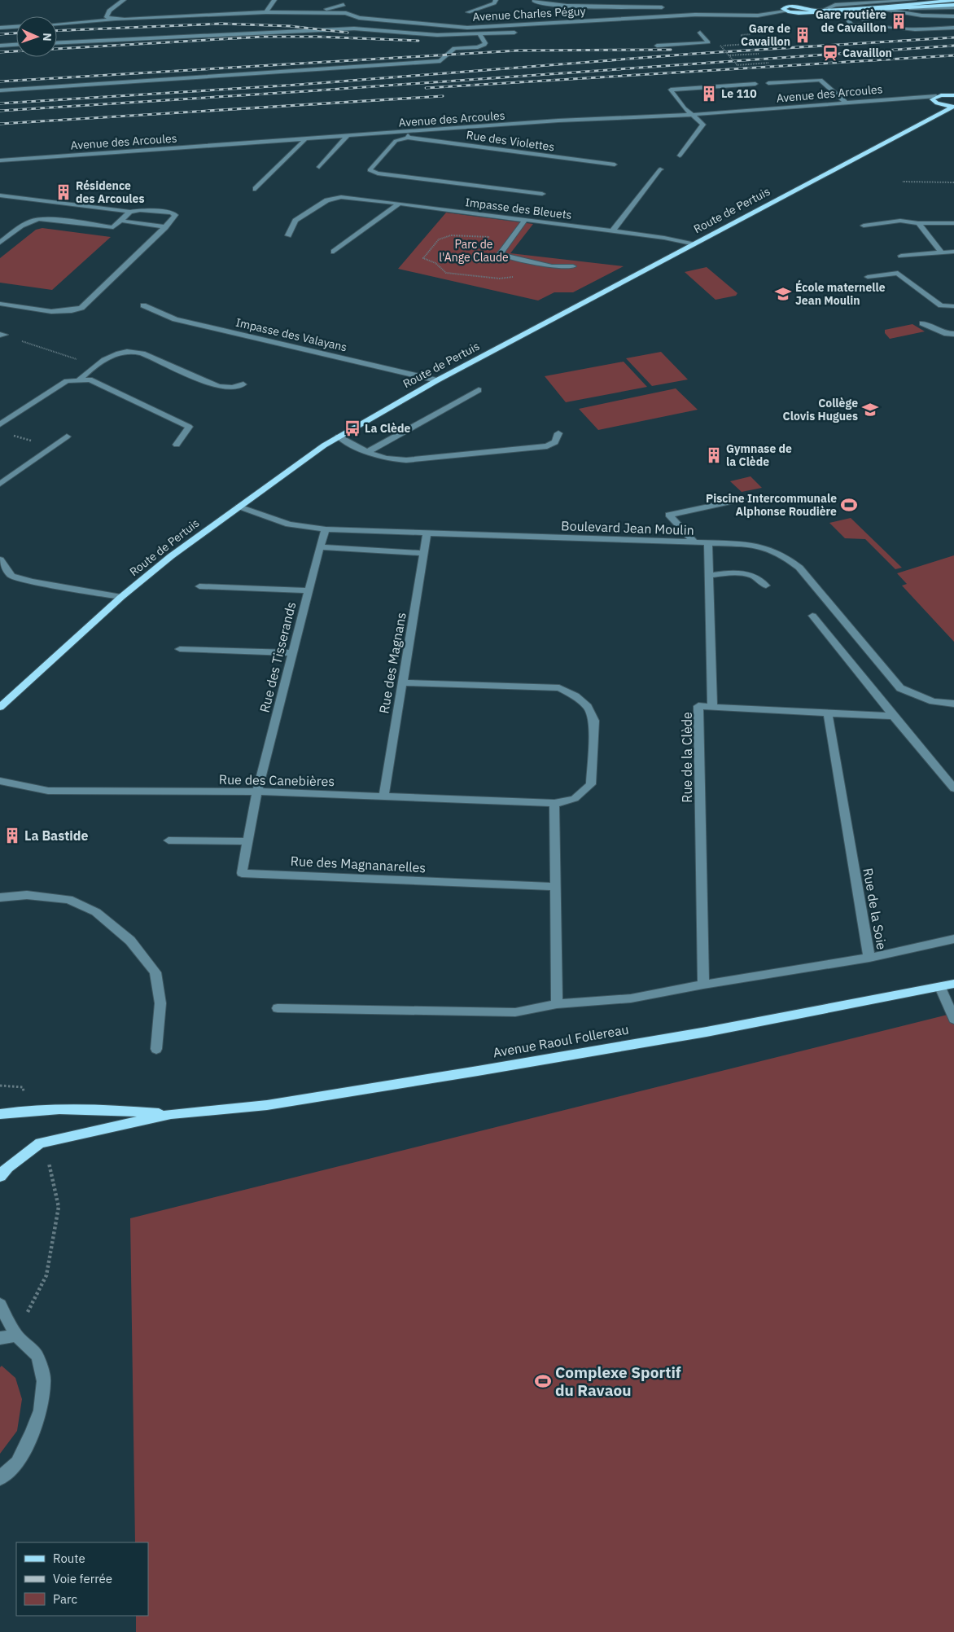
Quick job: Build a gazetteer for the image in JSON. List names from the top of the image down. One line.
{"streets":{"main road":["Route de Pertuis","Avenue Raoul Follereau"],"street":["Avenue Charles Péguy","Avenue des Arcoules","Rue des Violettes","Impasse des Bleuets","Impasse des Valayans","Boulevard Jean Moulin","Rue des Tisserands","Rue des Magnans","Rue de la Clède","Rue des Canebières","Rue des Magnanarelles","Rue de la Soie"]},"crossings":[["Avenue des Arcoules","Rue des Violettes"],["Impasse des Bleuets","Route de Pertuis"],["Route de Pertuis","Impasse des Valayans"],["Route de Pertuis","Boulevard Jean Moulin"],["Boulevard Jean Moulin","Rue des Tisserands"],["Boulevard Jean Moulin","Rue des Magnans"],["Boulevard Jean Moulin","Rue de la Clède"],["Rue des Tisserands","Rue des Canebières"],["Rue des Tisserands","Rue des Magnanarelles"],["Rue des Magnans","Rue des Canebières"],["Rue de la Clède","Rue de la Soie"],["Rue des Canebières","Rue des Magnanarelles"]],"parks":["Parc de l'Ange Claude"],"places":{"building":["Gare routière de Cavaillon","Gare de Cavaillon","Le 110","Résidence des Arcoules","Gymnase de la Clède","La Bastide"],"station":["Cavaillon"],"school or university":["École maternelle Jean Moulin","Collège Clovis Hugues"],"bus stop":["La Clède"],"sports":["Piscine Intercommunale Alphonse Roudière","Complexe Sportif du Ravaou"]},"legend":["Route","Voie ferrée","Parc"],"north":"right"}
